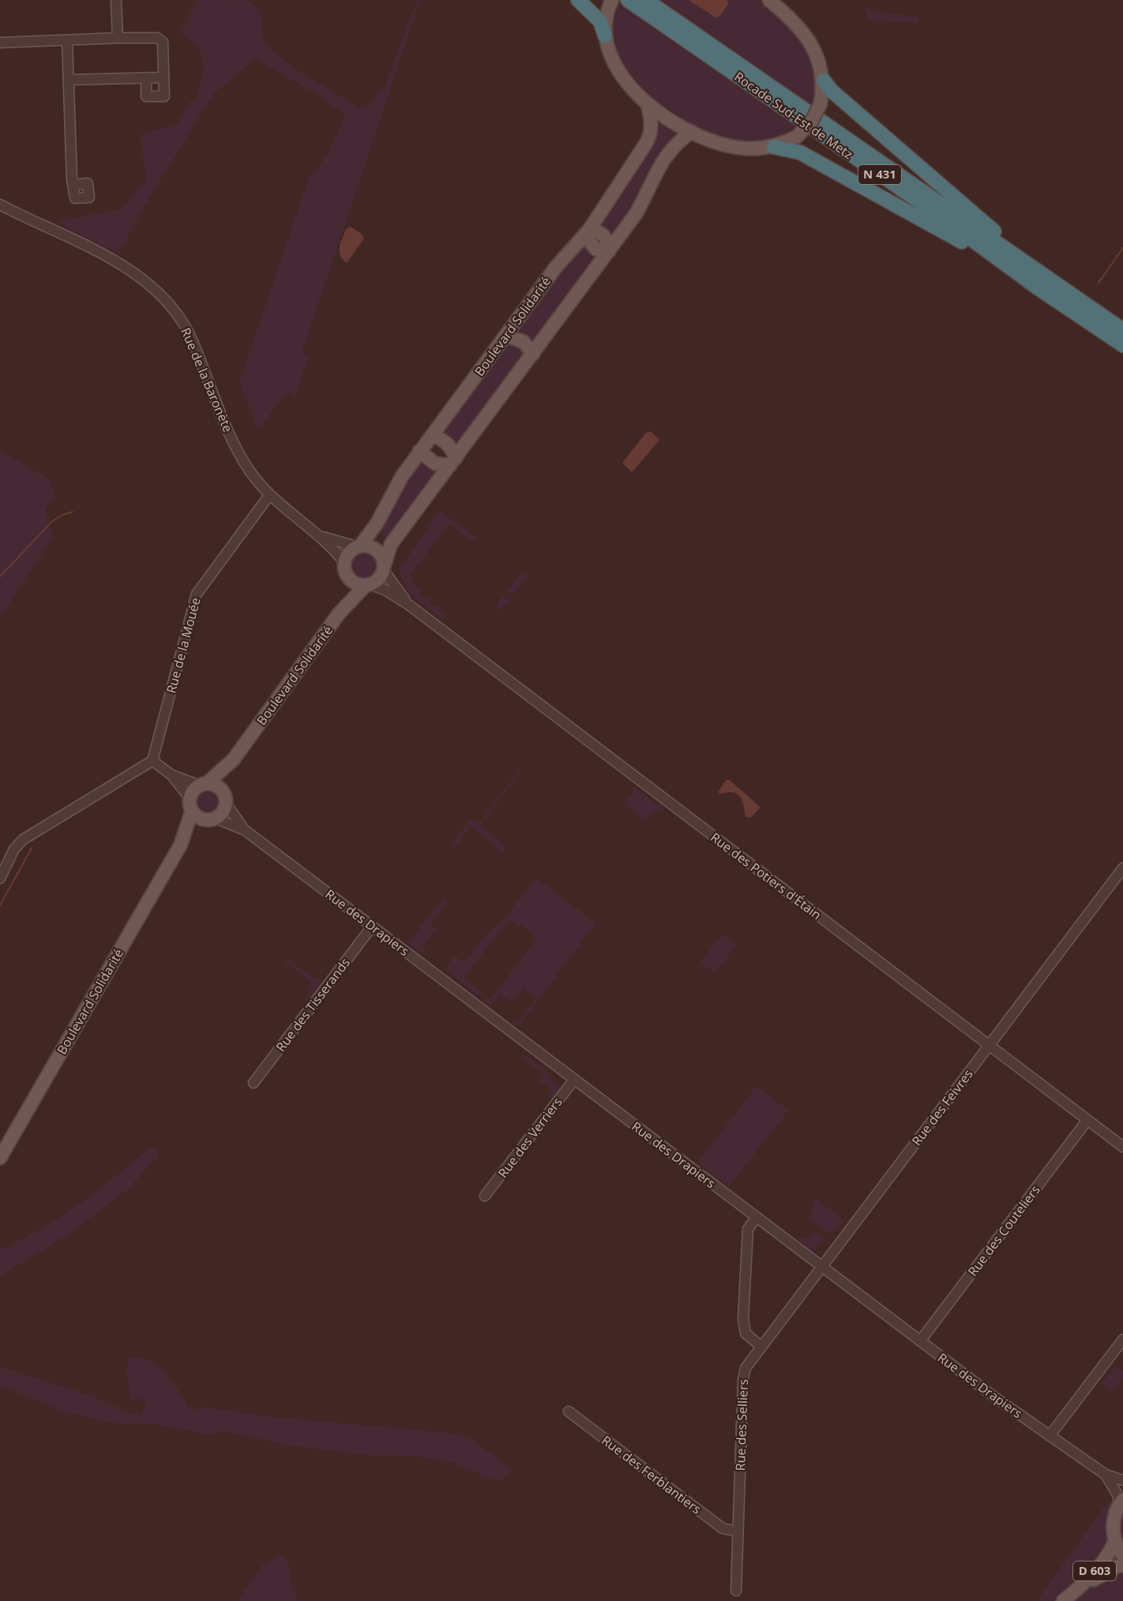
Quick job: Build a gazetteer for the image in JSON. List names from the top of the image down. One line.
{"streets":{"highway":["Rocade Sud-Est de Metz","N 431"],"main road":["Boulevard Solidarité","D 603"],"street":["Rue de la Baronète","Rue de la Mouée","Rue des Potiers d'Étain","Rue des Drapiers","Rue des Tisserands","Rue des Feivres","Rue des Verriers","Rue des Couteliers","Rue des Selliers","Rue des Ferblantiers"]},"crossings":[["Boulevard Solidarité","Rue de la Baronète"],["Boulevard Solidarité","Rue des Potiers d'Étain"],["Boulevard Solidarité","Rue des Drapiers"],["Rue de la Baronète","Rue de la Mouée"],["Rue de la Baronète","Rue des Potiers d'Étain"],["Rue des Potiers d'Étain","Rue des Feivres"],["Rue des Potiers d'Étain","Rue des Couteliers"],["Rue des Drapiers","Rue des Tisserands"],["Rue des Drapiers","Rue des Feivres"],["Rue des Drapiers","Rue des Verriers"],["Rue des Drapiers","Rue des Couteliers"],["Rue des Feivres","Rue des Selliers"],["Rue des Selliers","Rue des Ferblantiers"]]}
